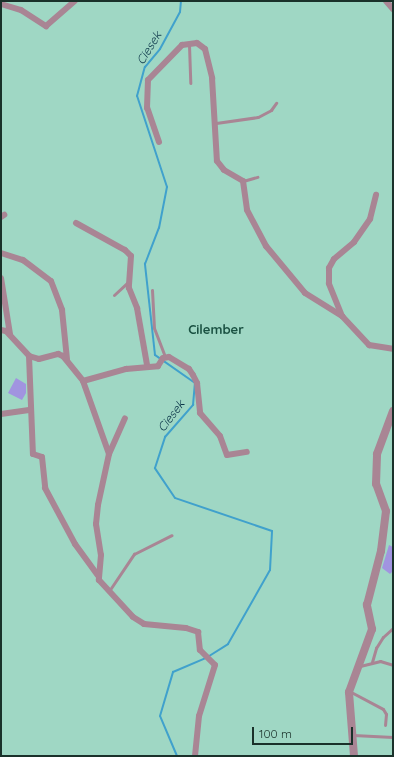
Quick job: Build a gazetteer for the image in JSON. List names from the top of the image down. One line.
{"districts":["Cilember"],"water":["Ciesek"],"scale_bar":"100 m"}
